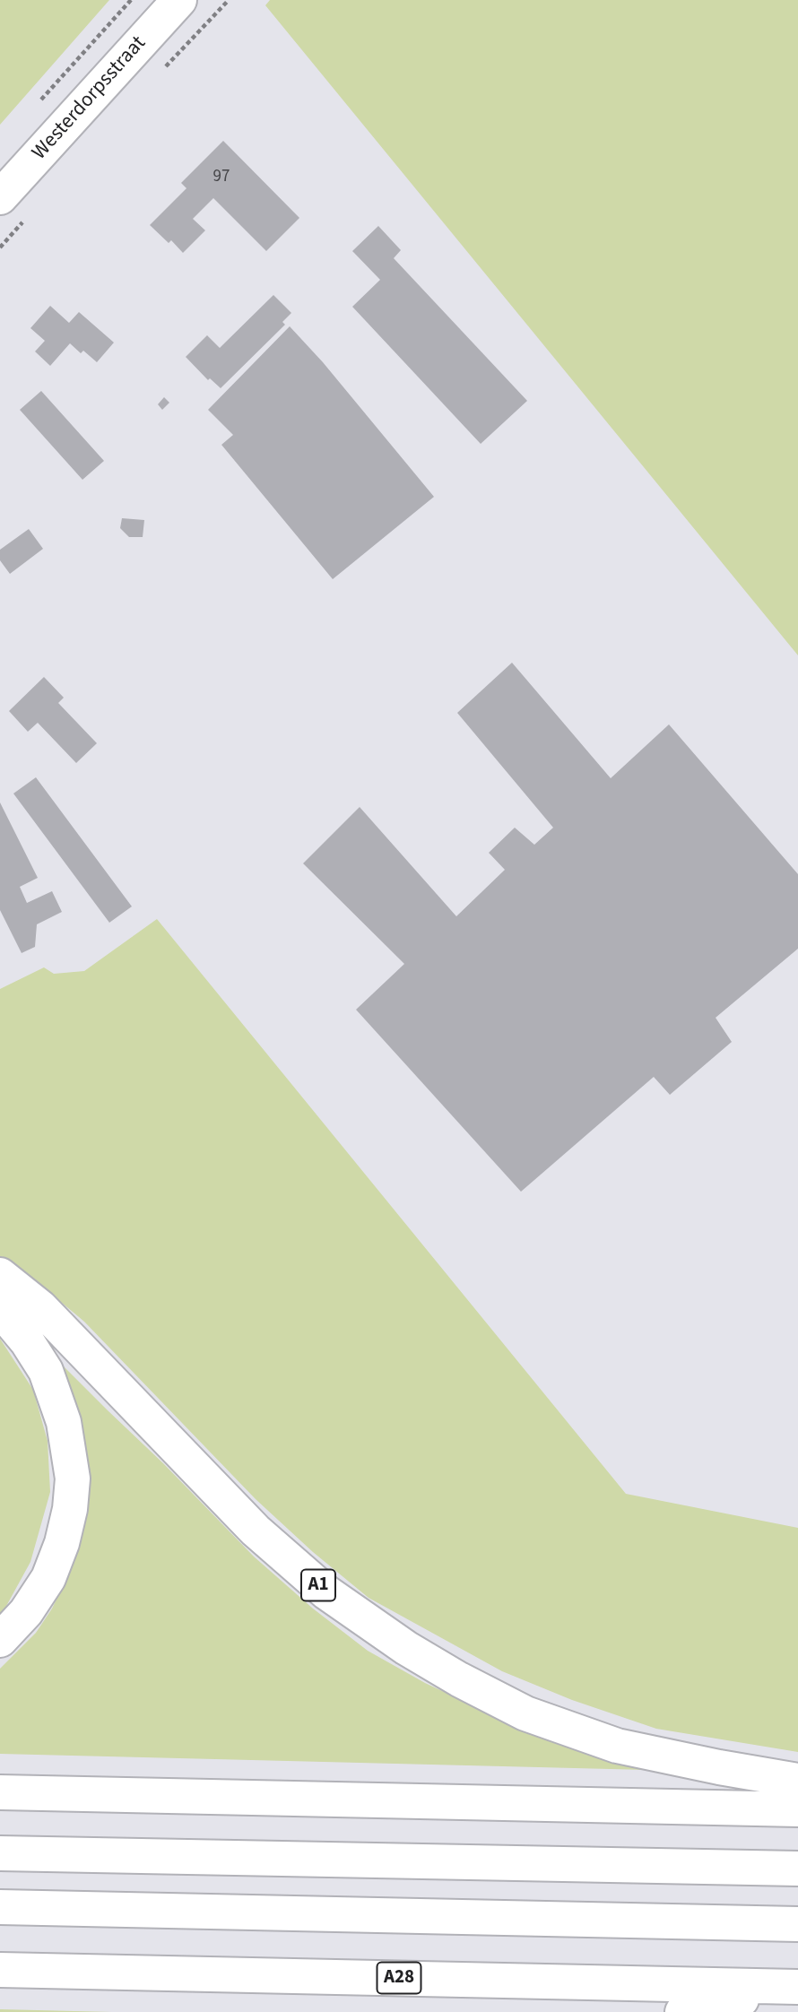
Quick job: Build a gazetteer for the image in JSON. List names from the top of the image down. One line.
{"streets":{"main road":["Westerdorpsstraat","A1","A28"]},"house_numbers":["97"]}
